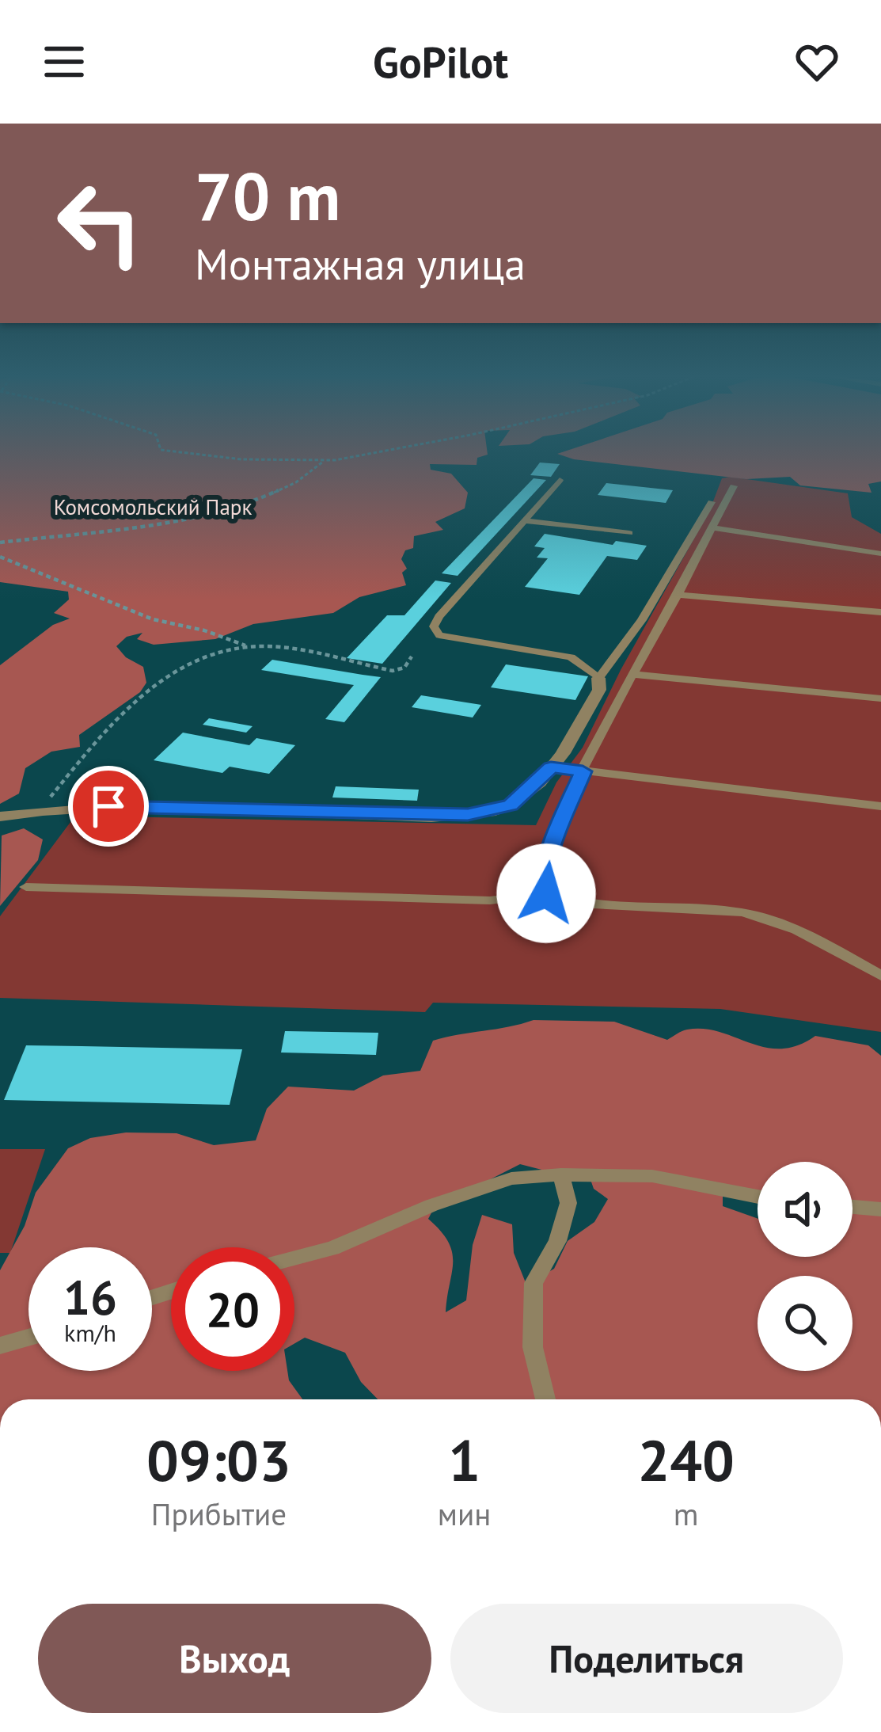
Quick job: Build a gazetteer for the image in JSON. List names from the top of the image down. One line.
{"parks":["Комсомольский Парк"],"page":{"header":"GoPilot","turn":["70 m","Монтажная улица"],"speed":"16 km/h","limit":"20","eta":["09:03","Прибытие","1","мин","240","m"],"buttons":["Выход","Поделиться"]}}
